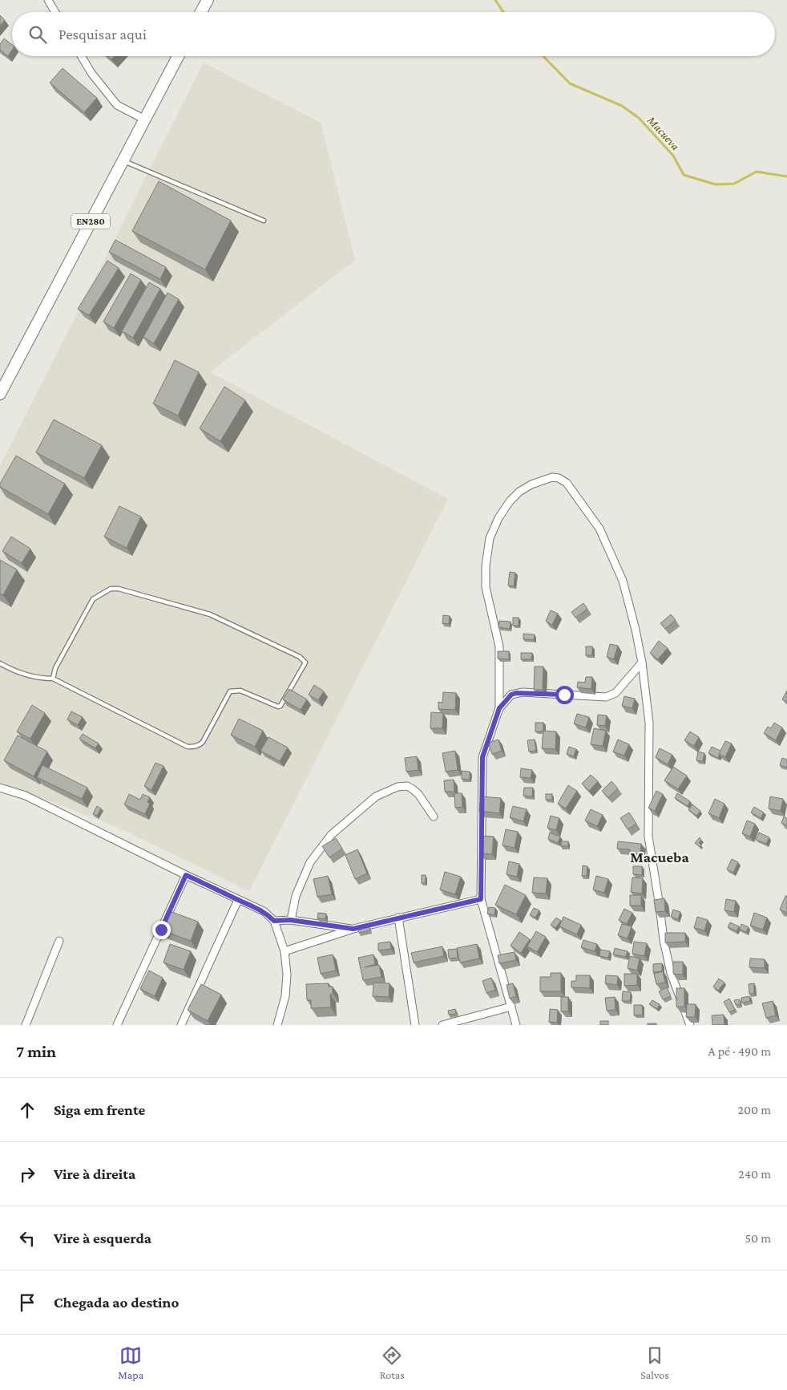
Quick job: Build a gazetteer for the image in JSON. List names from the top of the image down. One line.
{"streets":{"main road":["EN280"]},"districts":["Macueba"],"water":["Macueva"],"page":{"search":"Pesquisar aqui","heading":["7 min","A pé · 490 m"],"list":[["Siga em frente","200 m"],["Vire à direita","240 m"],["Vire à esquerda","50 m"],"Chegada ao destino"],"nav":["Mapa","Rotas","Salvos"]}}
